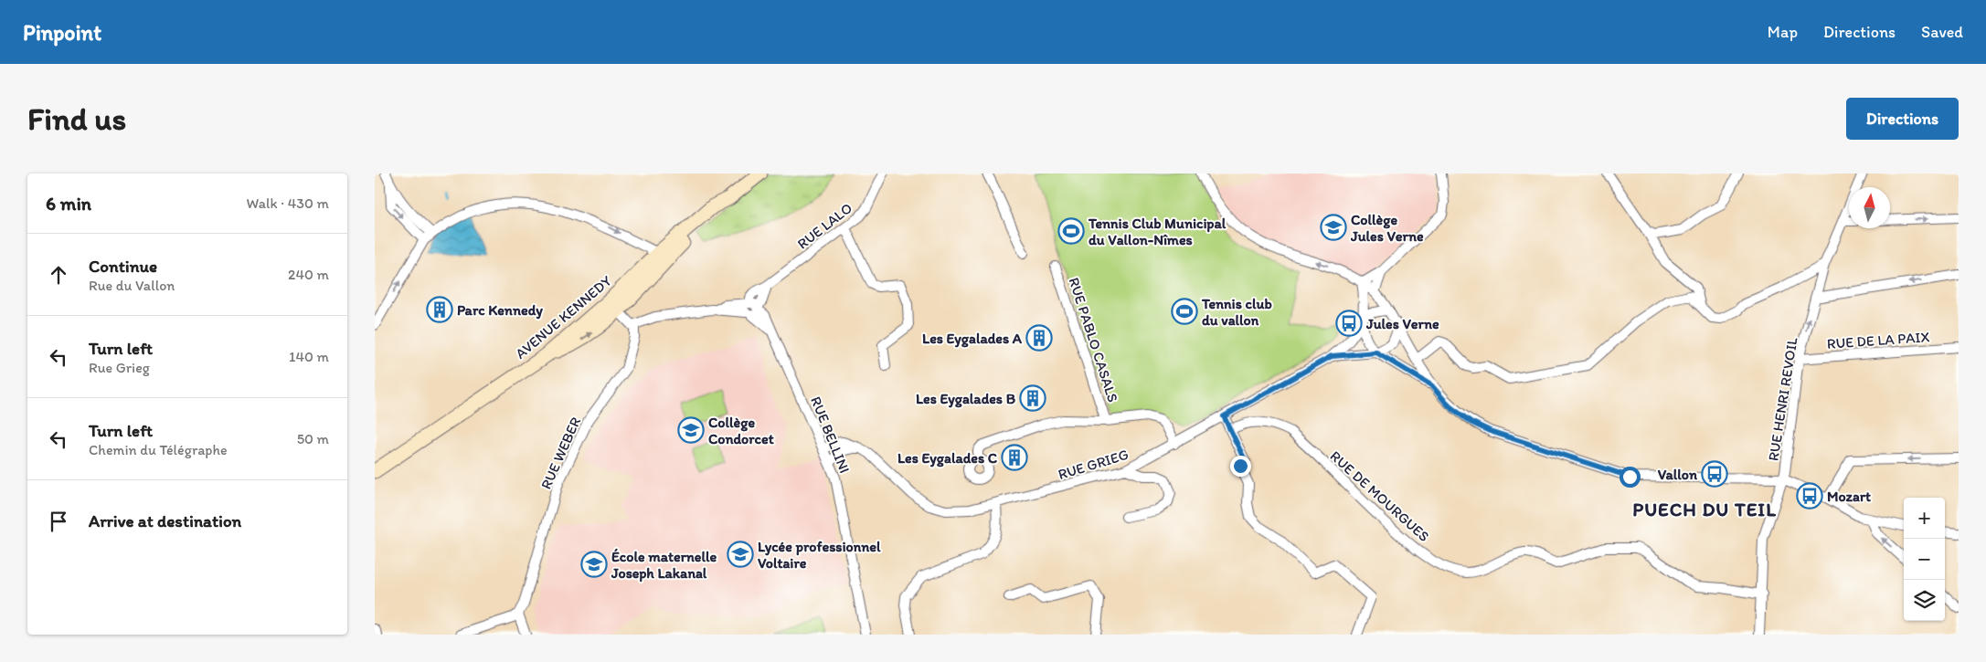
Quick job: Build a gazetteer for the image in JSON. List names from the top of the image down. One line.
{"streets":{"main road":["AVENUE KENNEDY"],"street":["RUE LALO","RUE PABLO CASALS","RUE DE LA PAIX","RUE HENRI REVOIL","RUE BELLINI","RUE WEBER","RUE GRIEG","RUE DE MOURGUES"]},"crossings":[["RUE LALO","RUE BELLINI"],["RUE DE LA PAIX","RUE HENRI REVOIL"],["RUE HENRI REVOIL","RUE DE MOURGUES"],["RUE BELLINI","RUE GRIEG"]],"districts":["PUECH DU TEIL"],"places":{"school or university":["Collège Jules Verne","Collège Condorcet","Lycée professionnel Voltaire","École maternelle Joseph Lakanal"],"sports":["Tennis Club Municipal du Vallon-Nîmes","Tennis club du vallon"],"building":["Parc Kennedy","Les Eygalades A","Les Eygalades B","Les Eygalades C"],"bus stop":["Jules Verne","Vallon","Mozart"]},"north":"top","page":{"header":"Pinpoint","nav":["Map","Directions","Saved"],"buttons":"Directions","title":"Find us","heading":["6 min","Walk · 430 m"],"list":[["Continue","Rue du Vallon","240 m"],["Turn left","Rue Grieg","140 m"],["Turn left","Chemin du Télégraphe","50 m"],"Arrive at destination"],"map_buttons":["+","−"]}}
